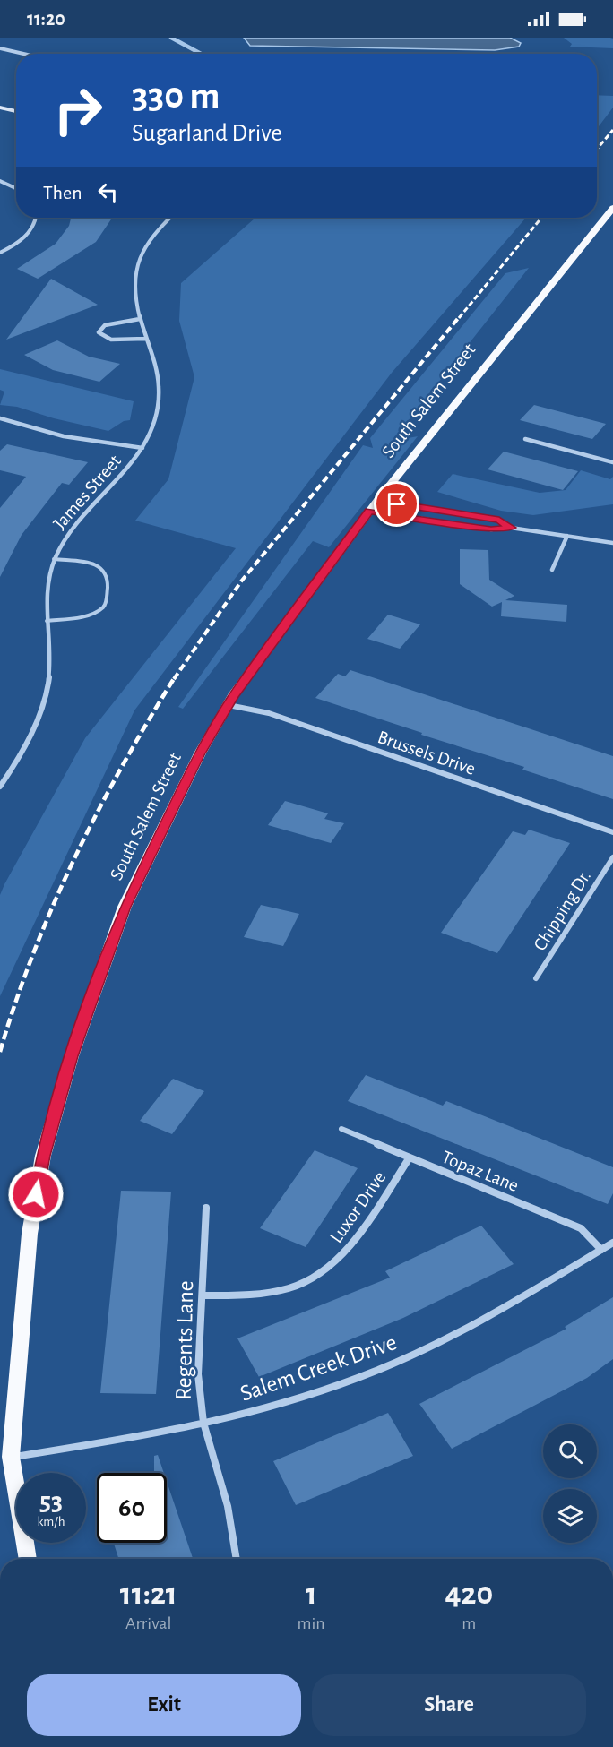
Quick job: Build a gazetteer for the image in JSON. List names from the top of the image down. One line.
{"streets":{"main road":["South Salem Street"],"street":["James Street","Brussels Drive","Chipping Dr.","Topaz Lane","Luxor Drive","Regents Lane","Salem Creek Drive"]},"crossings":[["South Salem Street","Brussels Drive"],["South Salem Street","Salem Creek Drive"],["Topaz Lane","Luxor Drive"],["Topaz Lane","Salem Creek Drive"],["Luxor Drive","Regents Lane"],["Regents Lane","Salem Creek Drive"]],"page":{"status":"11:20","turn":["330 m","Sugarland Drive"],"then":"Then","speed":"53 km/h","limit":"60","eta":["11:21","Arrival","1","min","420","m"],"buttons":["Exit","Share"]}}
